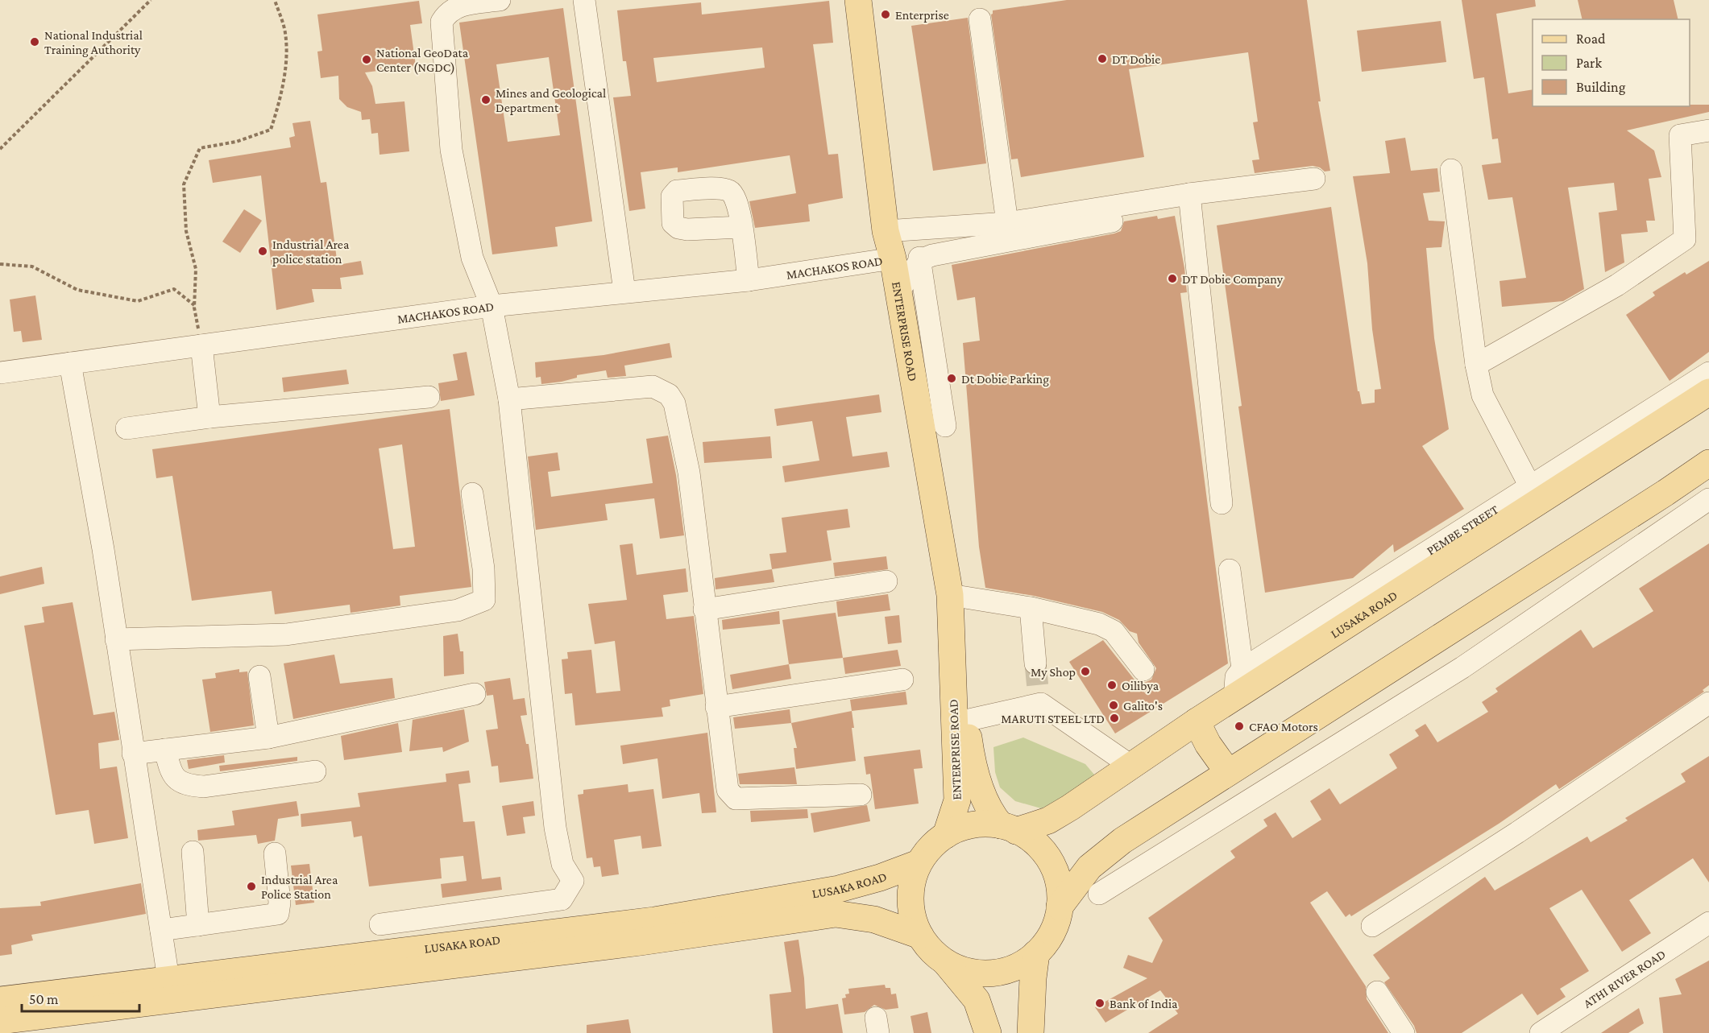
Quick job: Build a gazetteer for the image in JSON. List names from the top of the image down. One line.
{"streets":{"main road":["ENTERPRISE ROAD","LUSAKA ROAD"],"street":["MACHAKOS ROAD","PEMBE STREET","ATHI RIVER ROAD"]},"crossings":[["MACHAKOS ROAD","ENTERPRISE ROAD"],["ENTERPRISE ROAD","LUSAKA ROAD"],["PEMBE STREET","LUSAKA ROAD"]],"places":["Enterprise","National Industrial Training Authority","DT Dobie","National GeoData Center (NGDC)","Mines and Geological Department","Industrial Area police station","DT Dobie Company","Dt Dobie Parking","My Shop","Oilibya","Galito's","MARUTI STEEL LTD","CFAO Motors","Industrial Area Police Station","Bank of India"],"legend":["Road","Park","Building"],"scale_bar":"50 m"}
